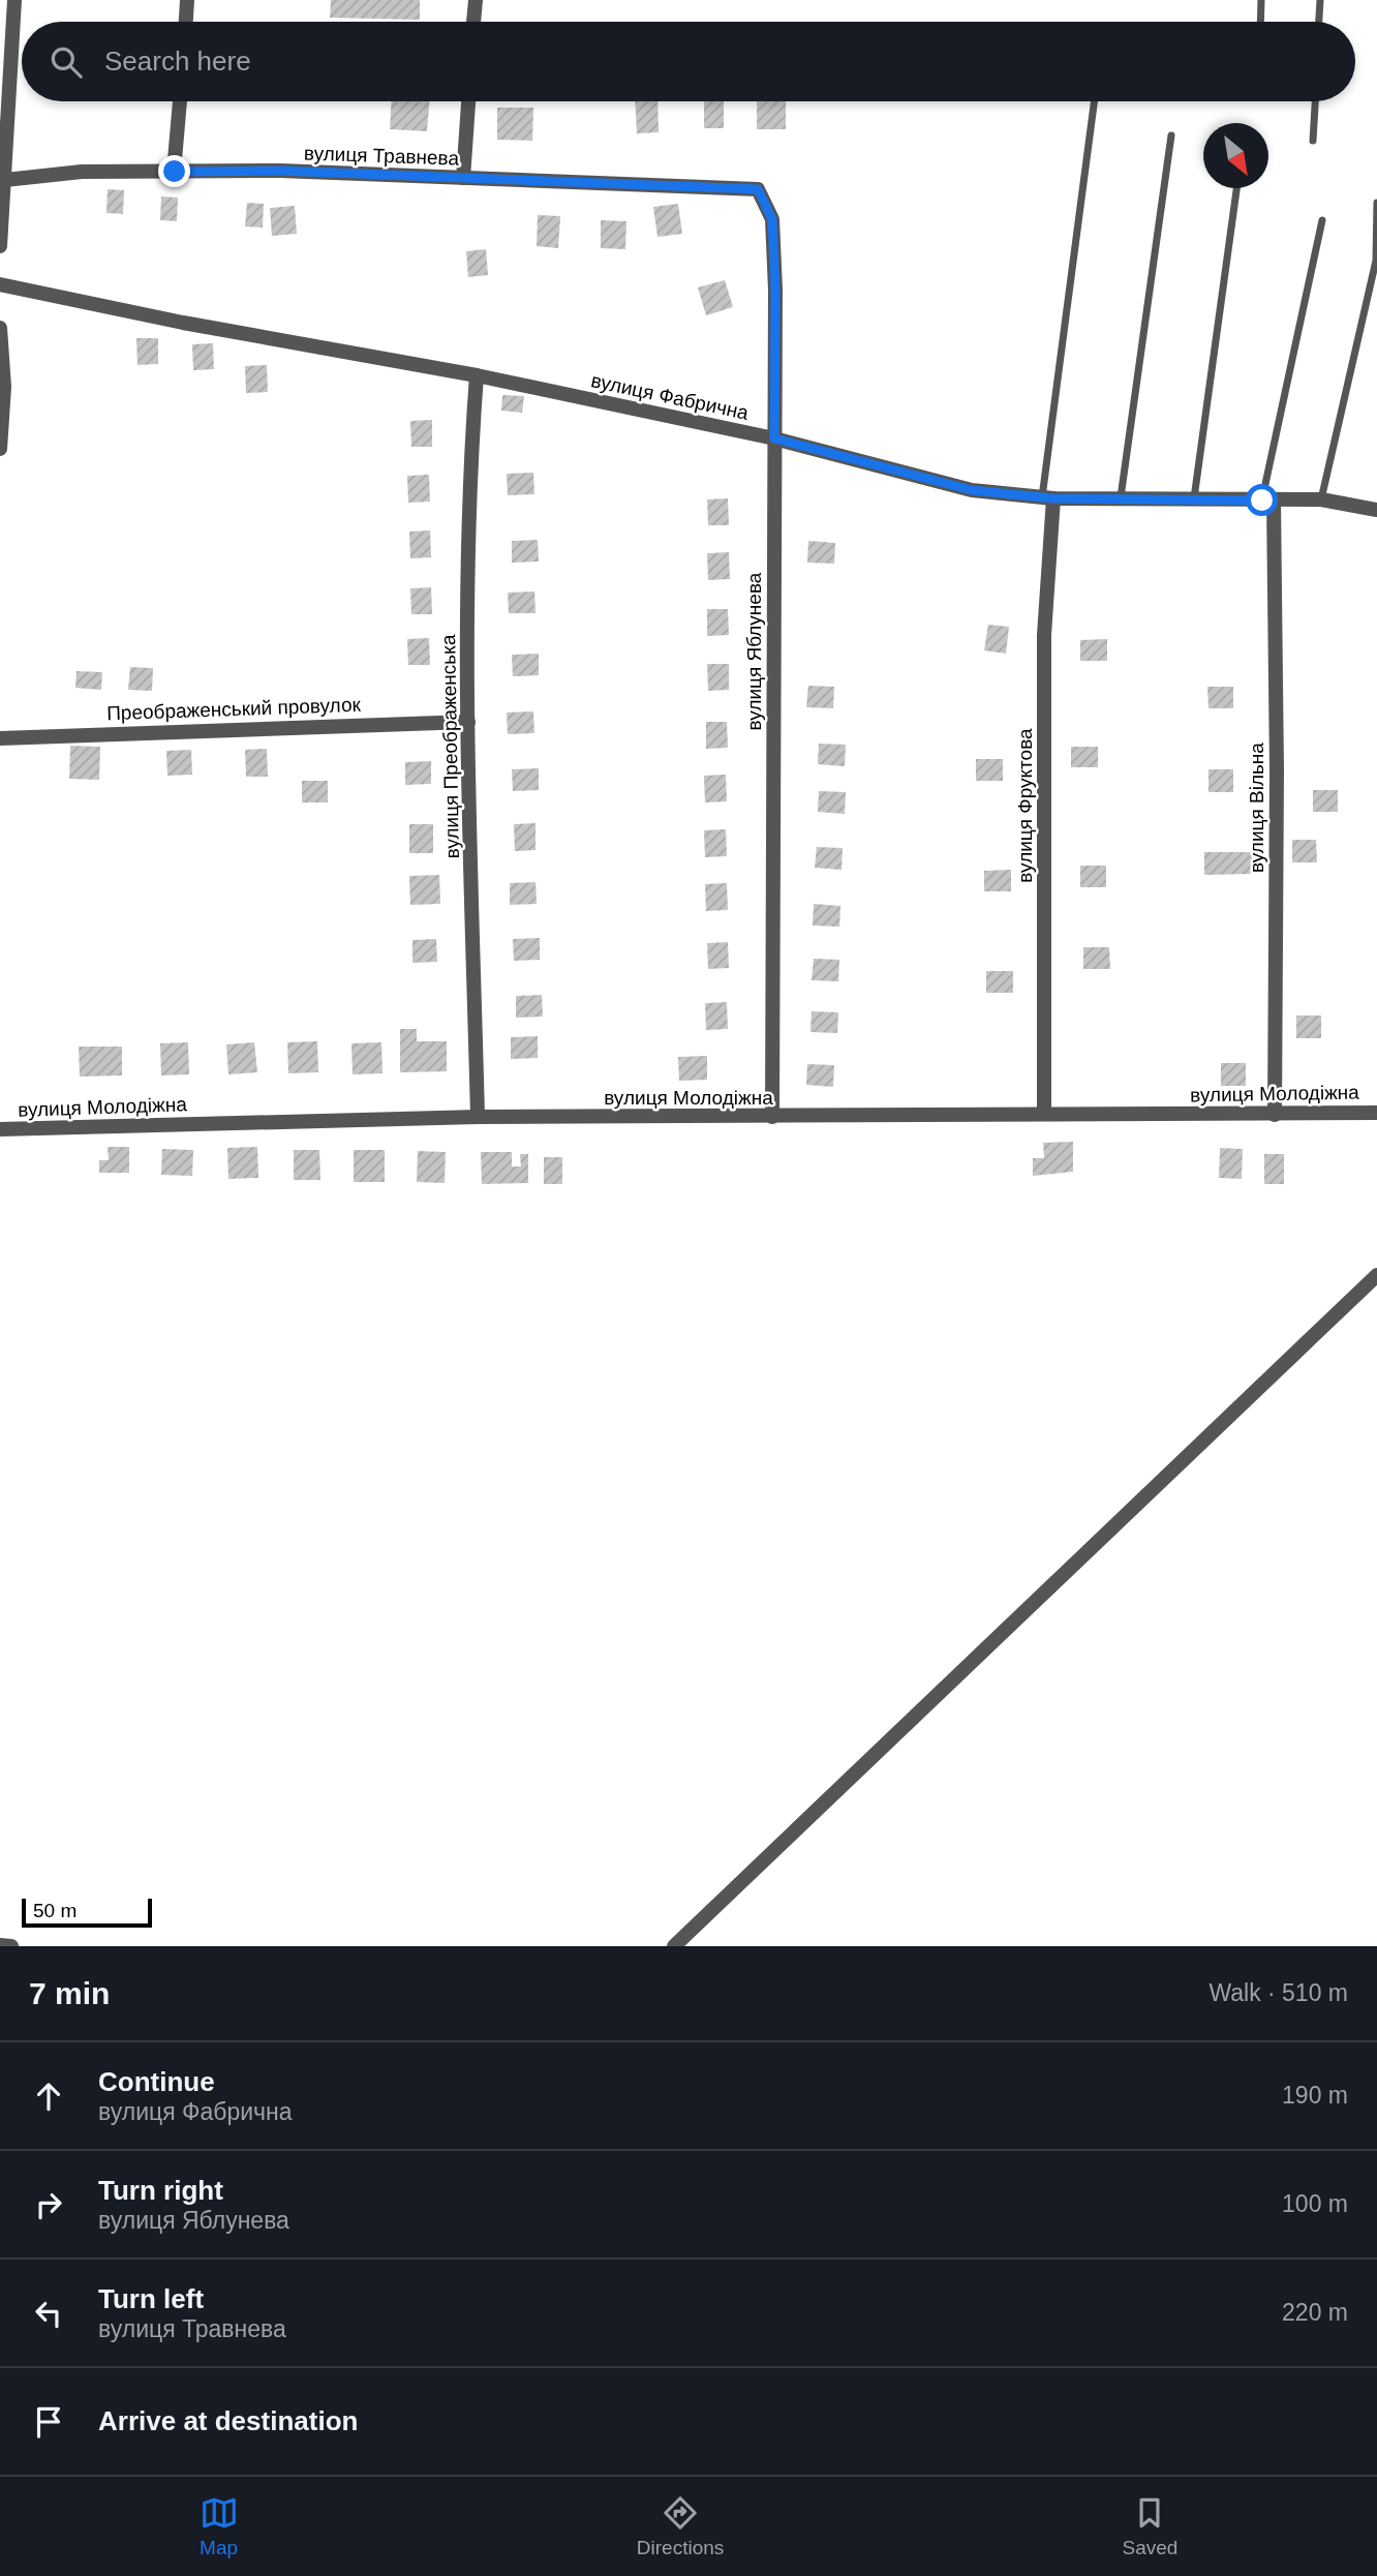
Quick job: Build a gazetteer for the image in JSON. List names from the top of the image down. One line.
{"streets":{"street":["вулиця Травнева","вулиця Фабрична","вулиця Яблунева","Преображенський провулок","вулиця Преображенська","вулиця Фруктова","вулиця Вільна","вулиця Молодіжна"]},"crossings":[["вулиця Травнева","вулиця Яблунева"],["вулиця Фабрична","вулиця Яблунева"],["вулиця Фабрична","вулиця Преображенська"],["вулиця Фабрична","вулиця Фруктова"],["вулиця Фабрична","вулиця Вільна"],["вулиця Яблунева","вулиця Молодіжна"],["Преображенський провулок","вулиця Преображенська"],["вулиця Преображенська","вулиця Молодіжна"],["вулиця Фруктова","вулиця Молодіжна"],["вулиця Вільна","вулиця Молодіжна"]],"scale_bar":"50 m","north":"bottom right","page":{"search":"Search here","scale":"50 m","heading":["7 min","Walk · 510 m"],"list":[["Continue","вулиця Фабрична","190 m"],["Turn right","вулиця Яблунева","100 m"],["Turn left","вулиця Травнева","220 m"],"Arrive at destination"],"nav":["Map","Directions","Saved"]}}
